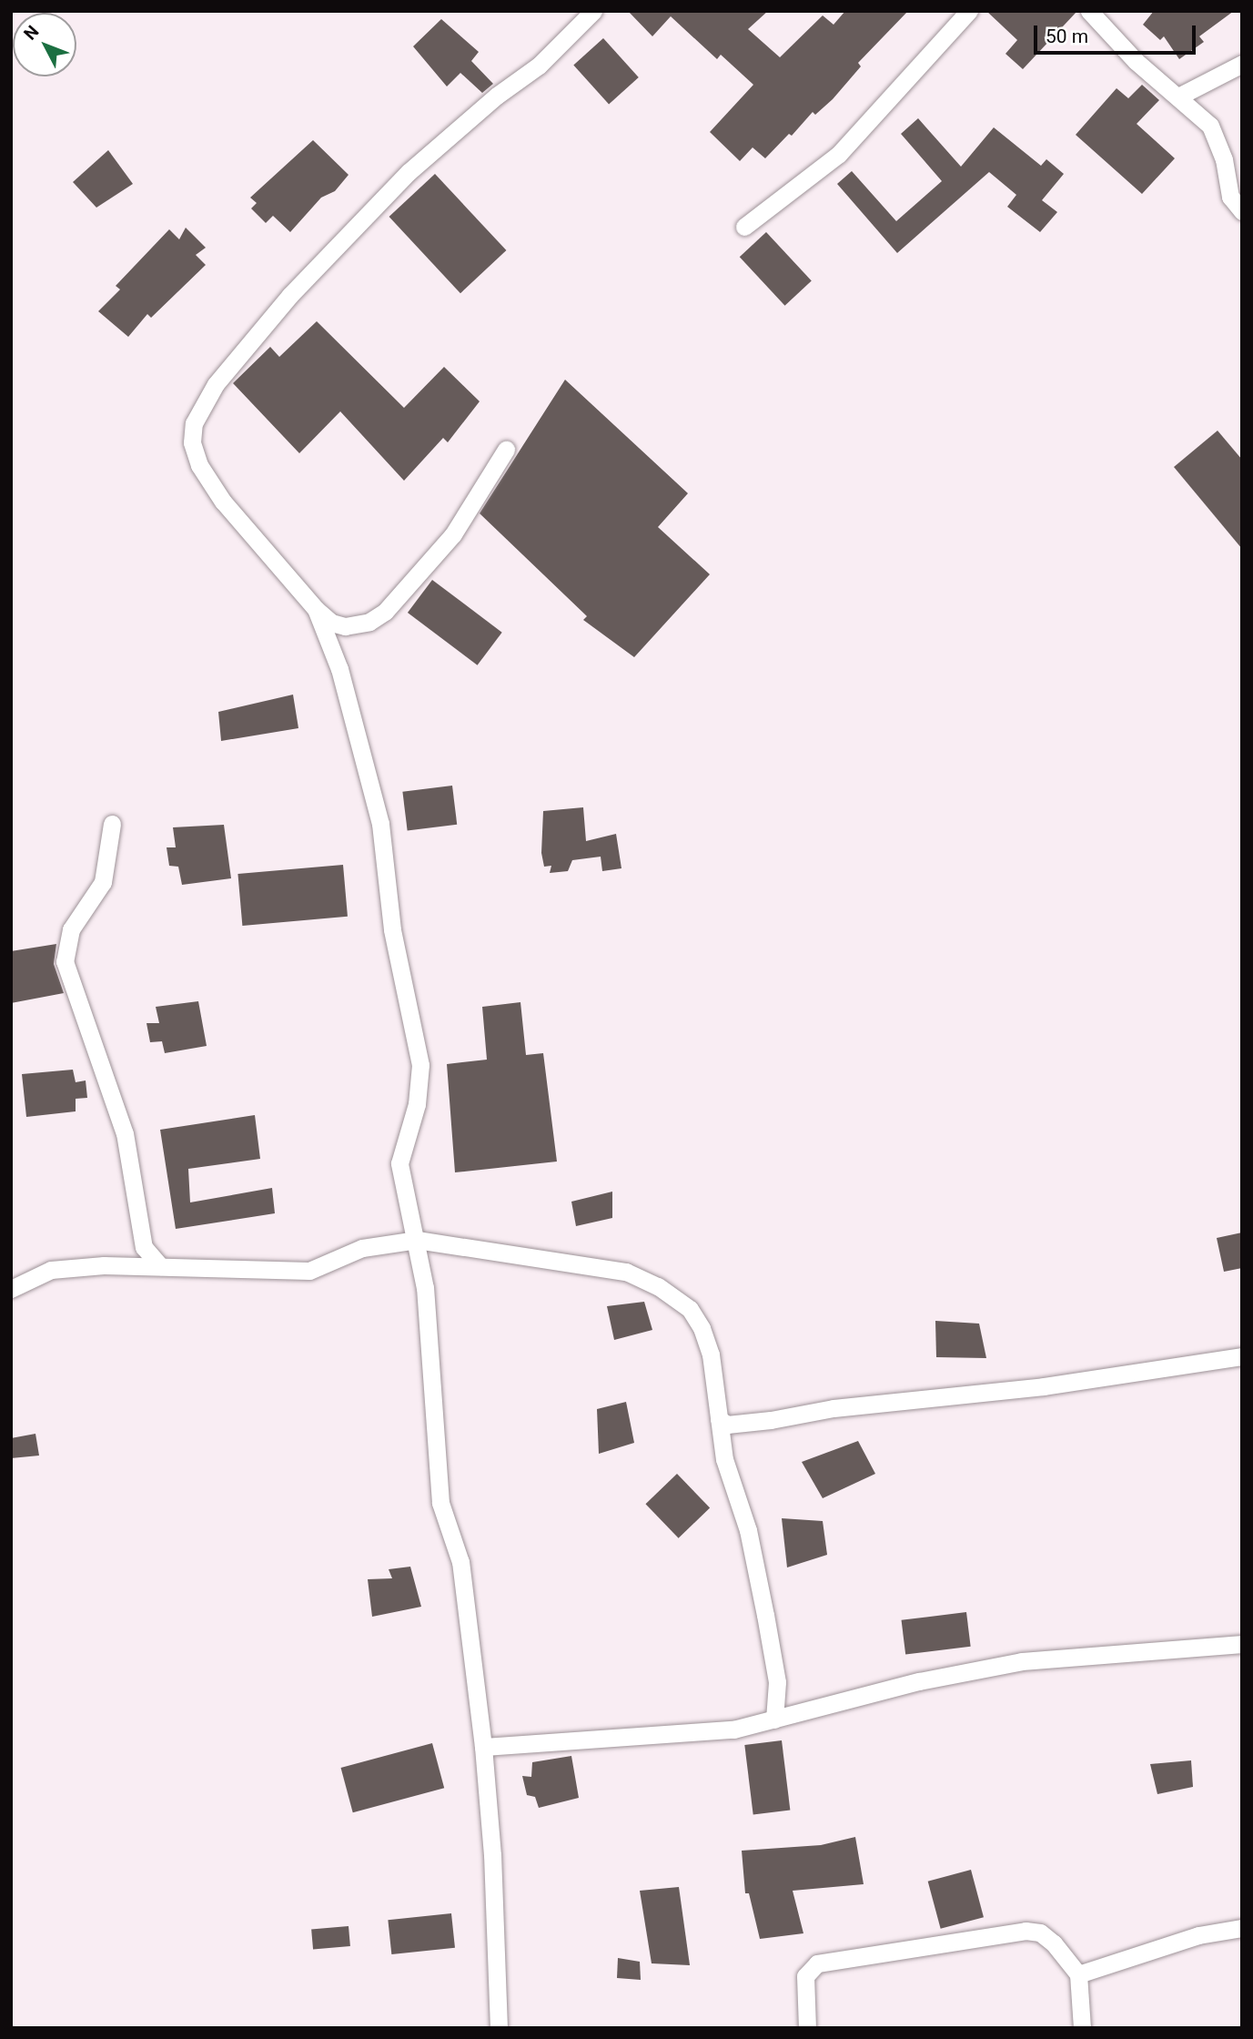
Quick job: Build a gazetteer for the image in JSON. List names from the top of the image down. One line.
{"scale_bar":"50 m","north":"top left"}
